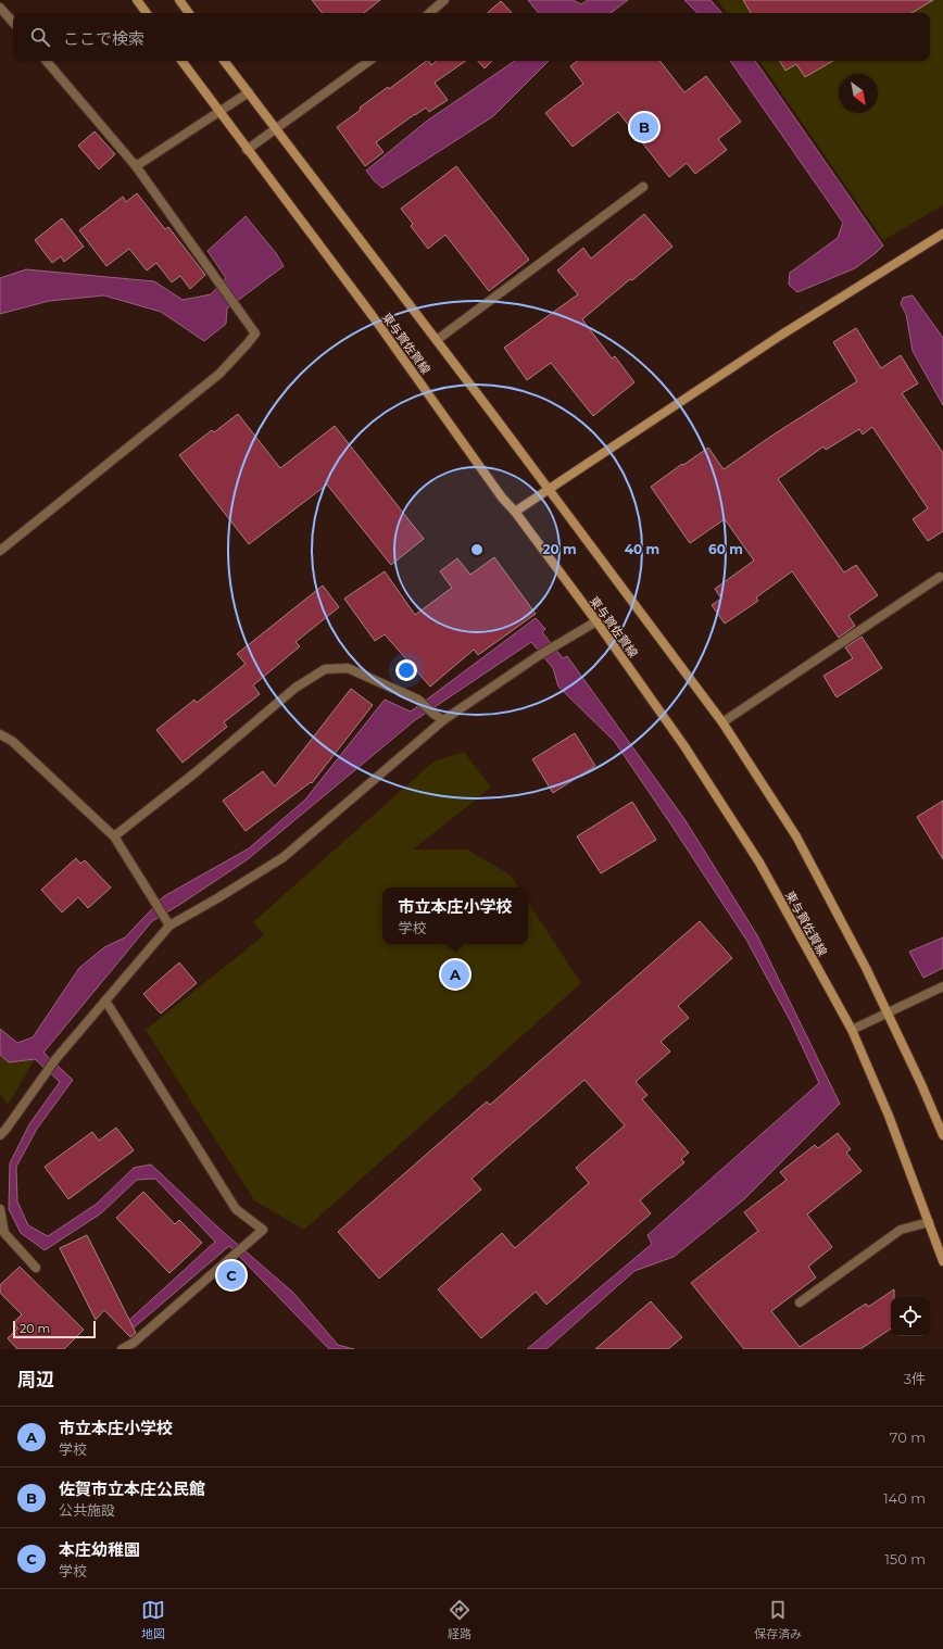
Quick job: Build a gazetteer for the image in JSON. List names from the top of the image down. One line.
{"streets":{"main road":["東与賀佐賀線"]},"scale_bar":"20 m","north":"bottom right","page":{"search":"ここで検索","pins":["B","A","C"],"popup":["市立本庄小学校","学校"],"scale":"20 m","heading":["周辺","3件"],"list":[{"mark":"A","name":"市立本庄小学校","note":"学校","value":"70 m"},{"mark":"B","name":"佐賀市立本庄公民館","note":"公共施設","value":"140 m"},{"mark":"C","name":"本庄幼稚園","note":"学校","value":"150 m"}],"nav":["地図","経路","保存済み"]},"rings":["20 m","40 m","60 m"]}
